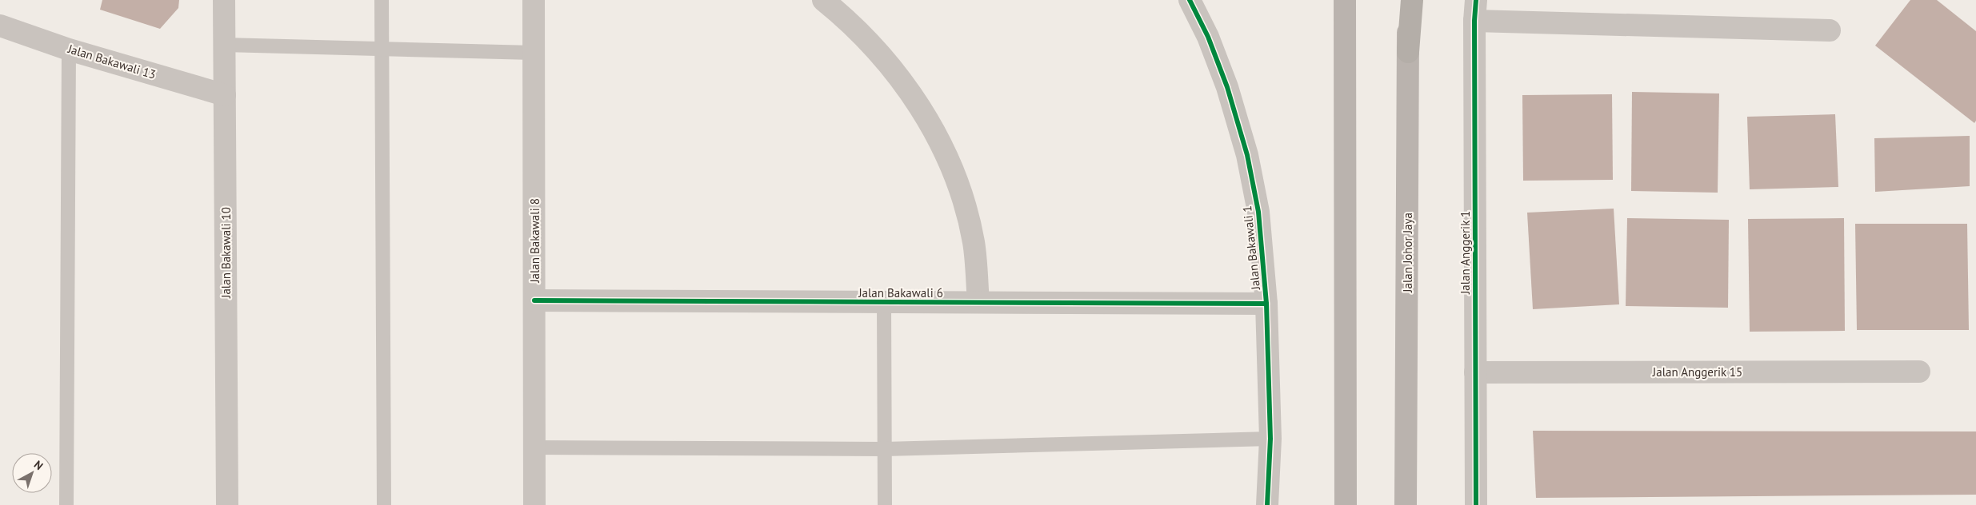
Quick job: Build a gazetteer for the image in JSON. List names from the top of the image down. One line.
{"streets":{"main road":["Jalan Johor Jaya"],"street":["Jalan Bakawali 13","Jalan Bakawali 8","Jalan Bakawali 1","Jalan Bakawali 10","Jalan Anggerik 1","Jalan Bakawali 6","Jalan Anggerik 15"]},"crossings":[["Jalan Bakawali 13","Jalan Bakawali 10"],["Jalan Bakawali 8","Jalan Bakawali 6"],["Jalan Bakawali 1","Jalan Bakawali 6"],["Jalan Anggerik 1","Jalan Anggerik 15"]],"north":"top right"}
